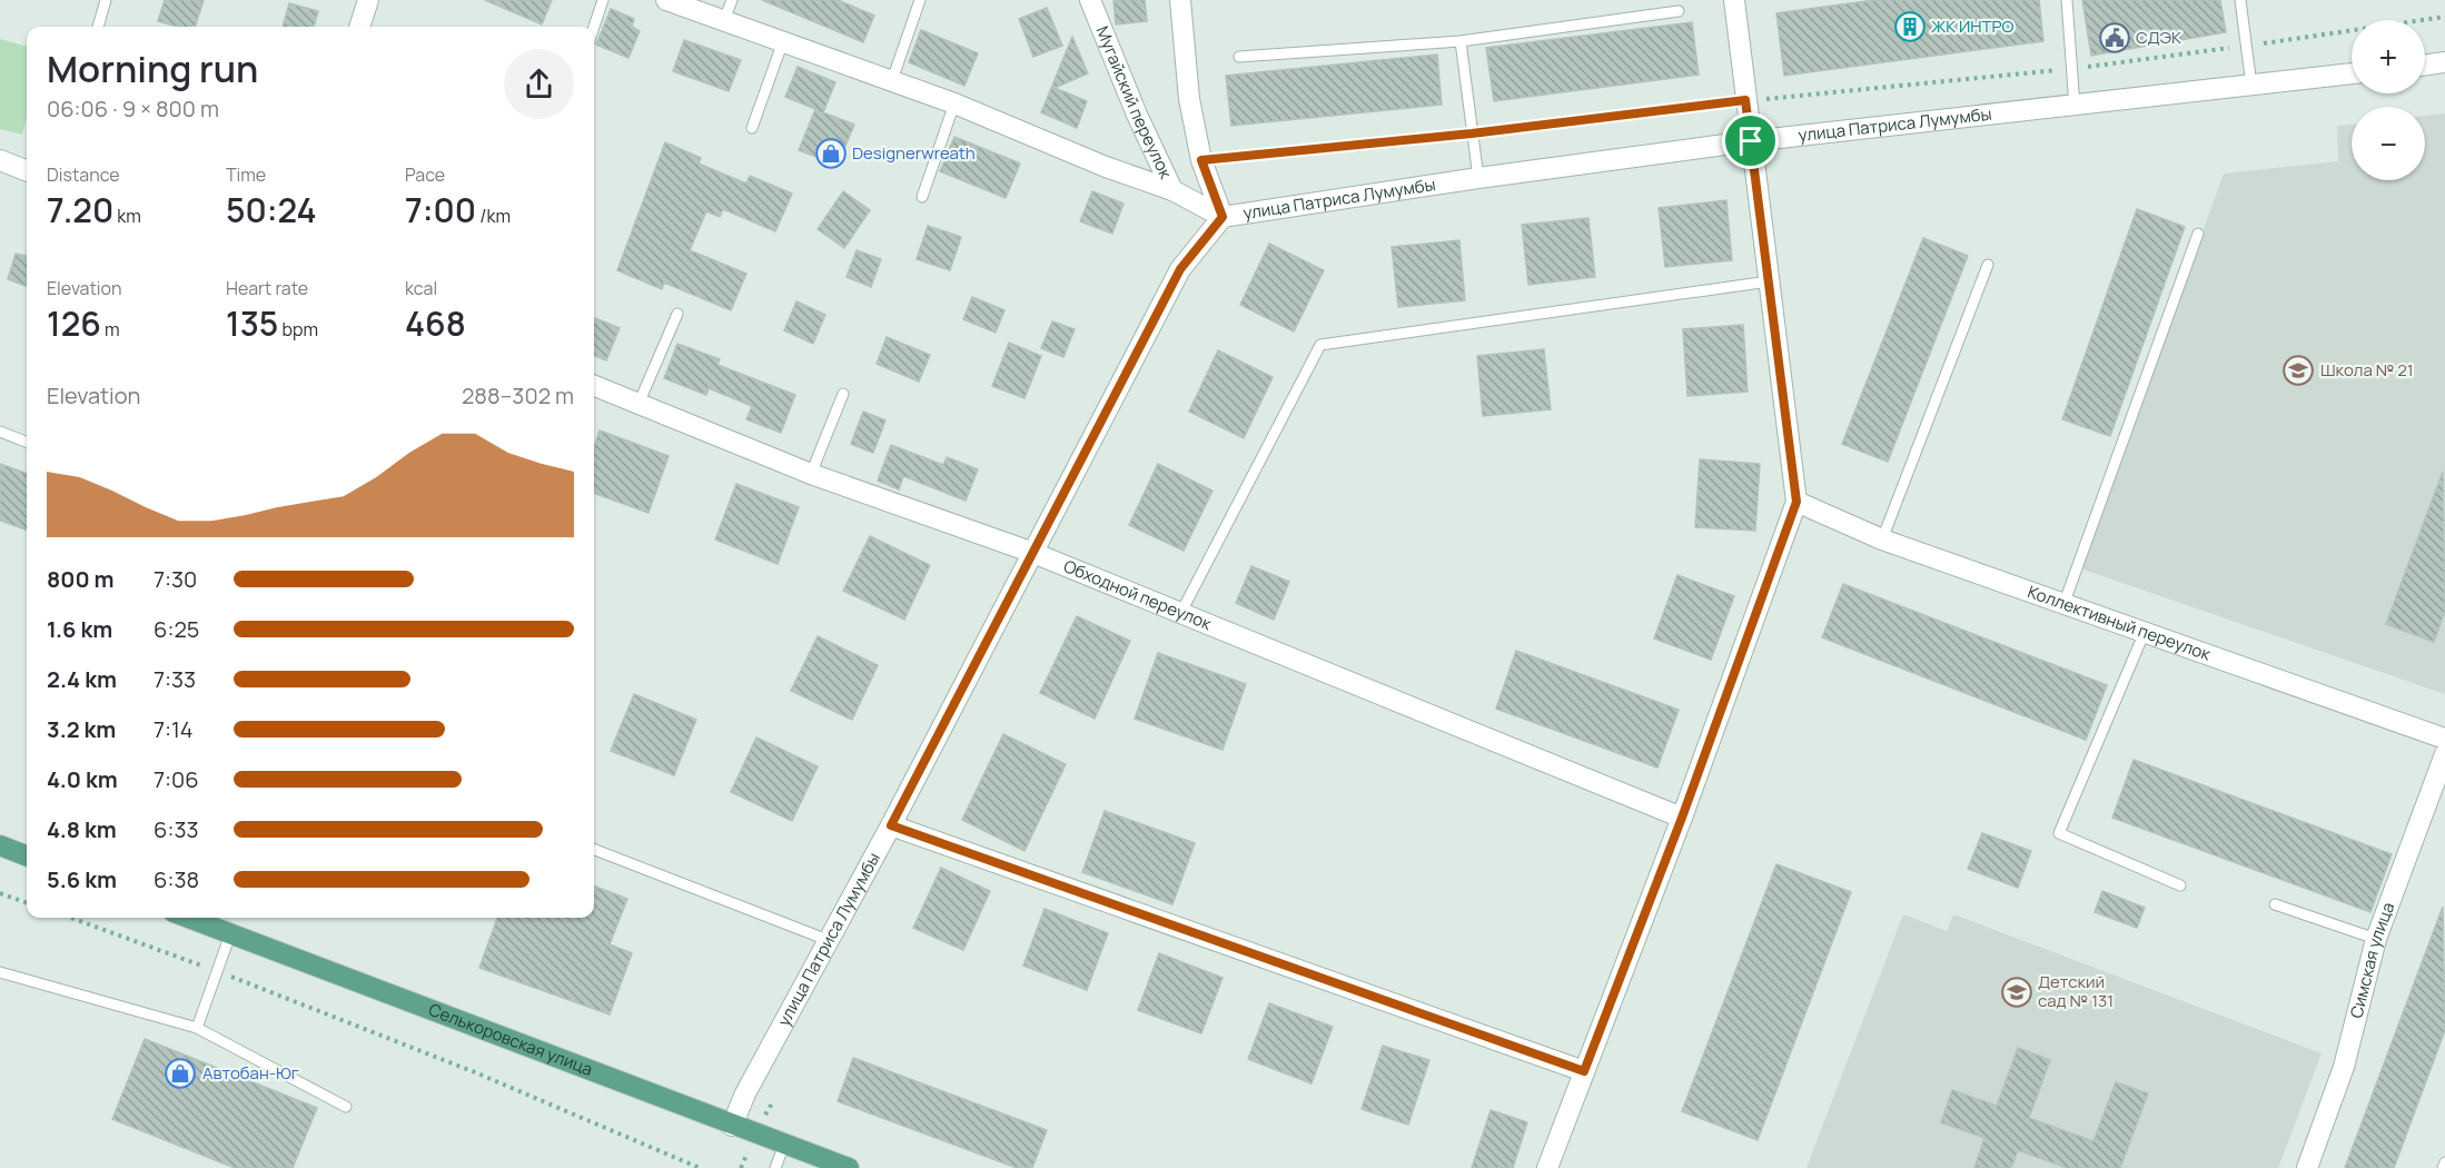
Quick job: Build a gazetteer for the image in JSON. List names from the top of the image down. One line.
{"streets":{"main road":["Селькоровская улица"],"street":["Мугайский переулок","улица Патриса Лумумбы","Обходной переулок","Коллективный переулок","Симская улица"]},"crossings":[["Мугайский переулок","улица Патриса Лумумбы"],["улица Патриса Лумумбы","Обходной переулок"],["улица Патриса Лумумбы","Селькоровская улица"]],"places":{"building":["ЖК ИНТРО"],"public building":["СДЭК"],"shop":["Designerwreath","Автобан-Юг"],"school or university":["Школа № 21","Детский сад № 131"]},"page":{"map_buttons":["+","−"],"heading":["Morning run","06:06 · 9 × 800 m"],"stats":[["Distance","7.20 km"],["Time","50:24"],["Pace","7:00 /km"],["Elevation","126 m"],["Heart rate","135 bpm"],["kcal","468"]],"chart":["Elevation","288–302 m"],"list":[{"name":"800 m","note":"7:30"},{"name":"1.6 km","note":"6:25"},{"name":"2.4 km","note":"7:33"},{"name":"3.2 km","note":"7:14"},{"name":"4.0 km","note":"7:06"},{"name":"4.8 km","note":"6:33"},{"name":"5.6 km","note":"6:38"}]}}
